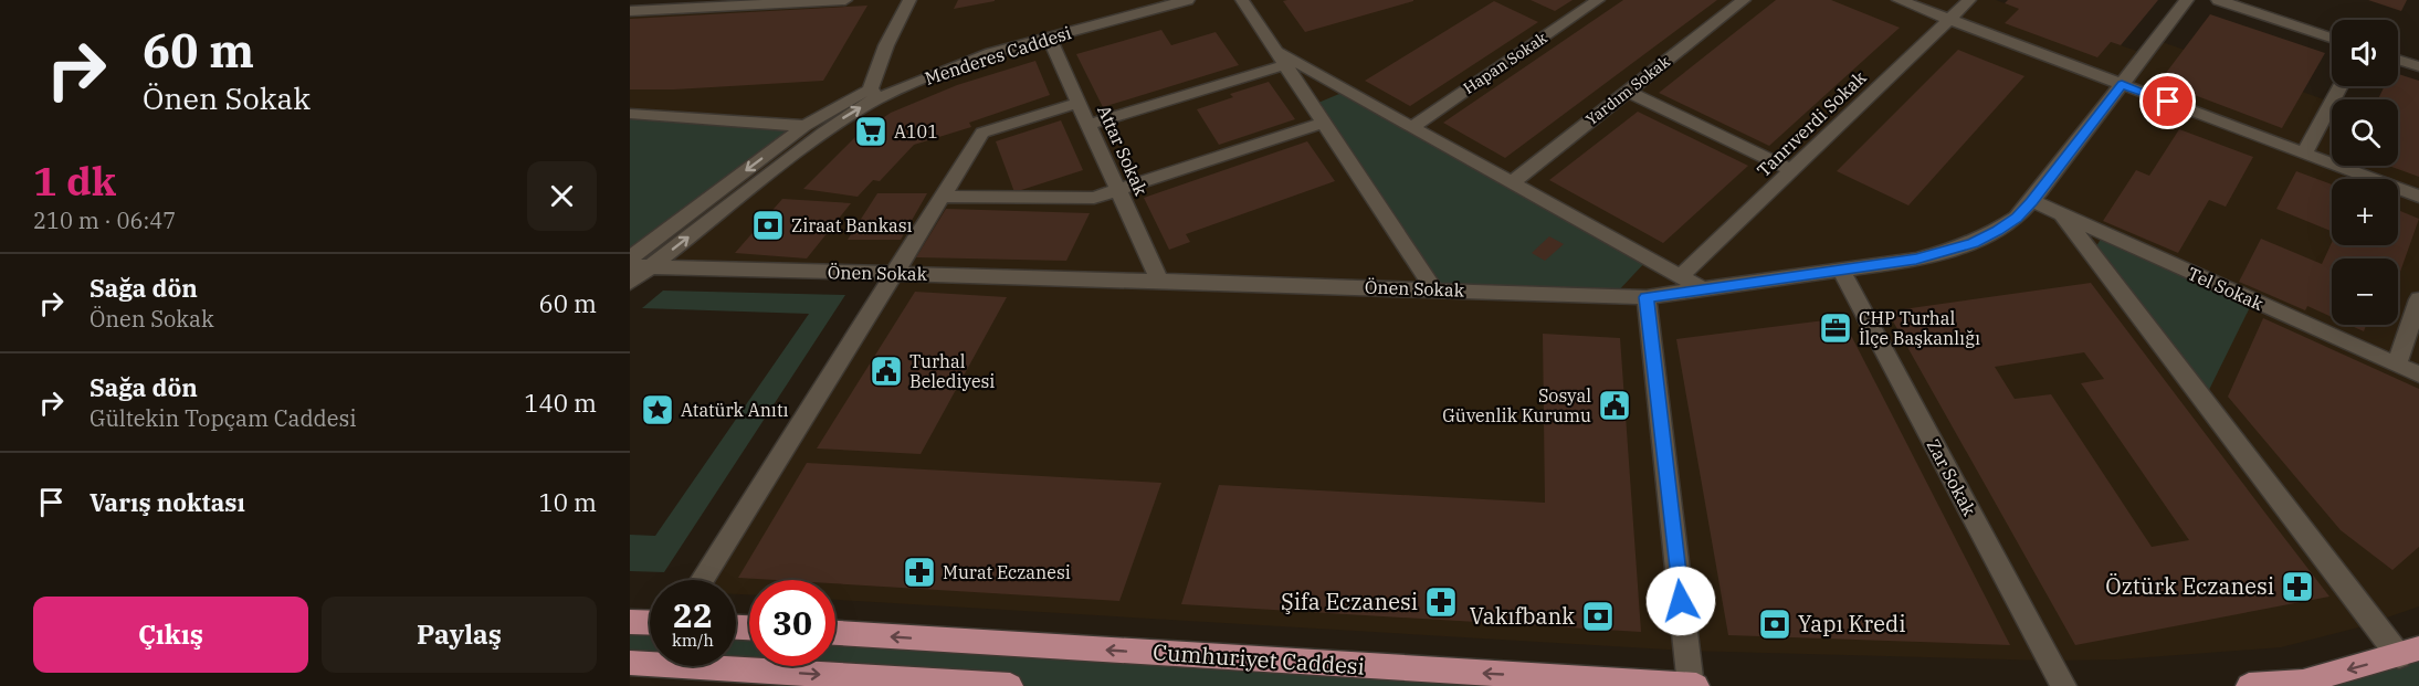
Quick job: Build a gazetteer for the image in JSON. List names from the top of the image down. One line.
{"streets":{"main road":["Cumhuriyet Caddesi"],"street":["Menderes Caddesi","Hapan Sokak","Yardım Sokak","Tanrıverdi Sokak","Attar Sokak","Önen Sokak","Tel Sokak","Zar Sokak"]},"crossings":[["Menderes Caddesi","Attar Sokak"],["Menderes Caddesi","Önen Sokak"],["Attar Sokak","Önen Sokak"],["Önen Sokak","Tel Sokak"],["Önen Sokak","Zar Sokak"]],"one_way":["Cumhuriyet Caddesi"],"places":{"supermarket":["A101"],"bank":["Ziraat Bankası","Vakıfbank","Yapı Kredi"],"office":["CHP Turhal İlçe Başkanlığı"],"public building":["Turhal Belediyesi","Sosyal Güvenlik Kurumu"],"place":["Atatürk Anıtı"],"pharmacy":["Murat Eczanesi","Öztürk Eczanesi","Şifa Eczanesi"]},"page":{"turn":["60 m","Önen Sokak"],"map_buttons":["+","−"],"heading":["1 dk","210 m · 06:47"],"list":[{"name":"Sağa dön","note":"Önen Sokak","value":"60 m"},{"name":"Sağa dön","note":"Gültekin Topçam Caddesi","value":"140 m"},{"name":"Varış noktası","value":"10 m"}],"speed":"22 km/h","limit":"30","buttons":["Çıkış","Paylaş"]}}
